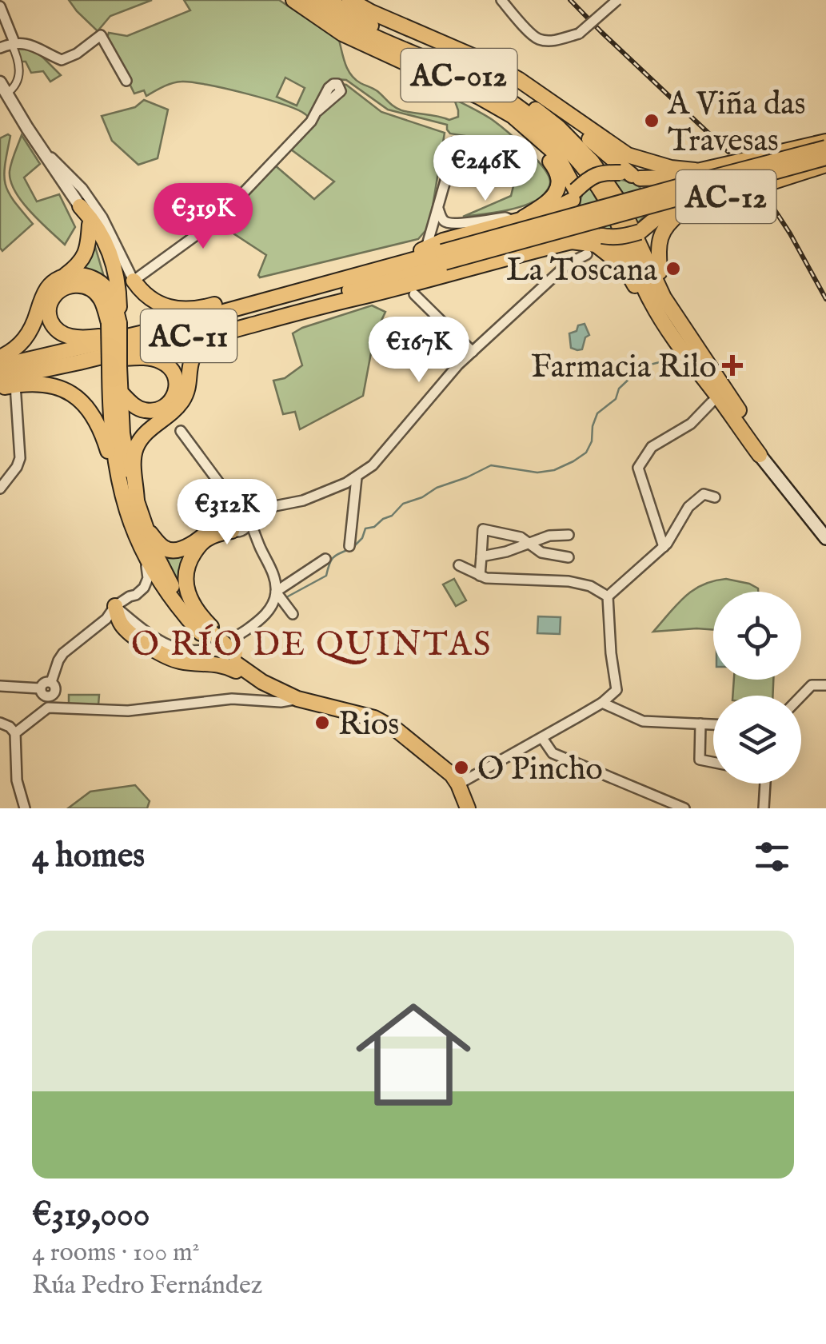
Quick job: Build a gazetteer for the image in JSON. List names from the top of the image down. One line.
{"streets":{"main road":["AC-012","AC-12","AC-11"]},"crossings":[["AC-012","AC-12"],["AC-012","AC-11"]],"districts":["O RÍO DE QUINTAS"],"places":{"other":["A Viña das Travesas","La Toscana","Rios","O Pincho"],"health":["Farmacia Rilo"]},"page":{"price":["€246K","€319K","€167K","€312K"],"heading":"4 homes","list":[{"name":"€319,000","note":"4 rooms · 100 m² · Rúa Pedro Fernández"}]}}
